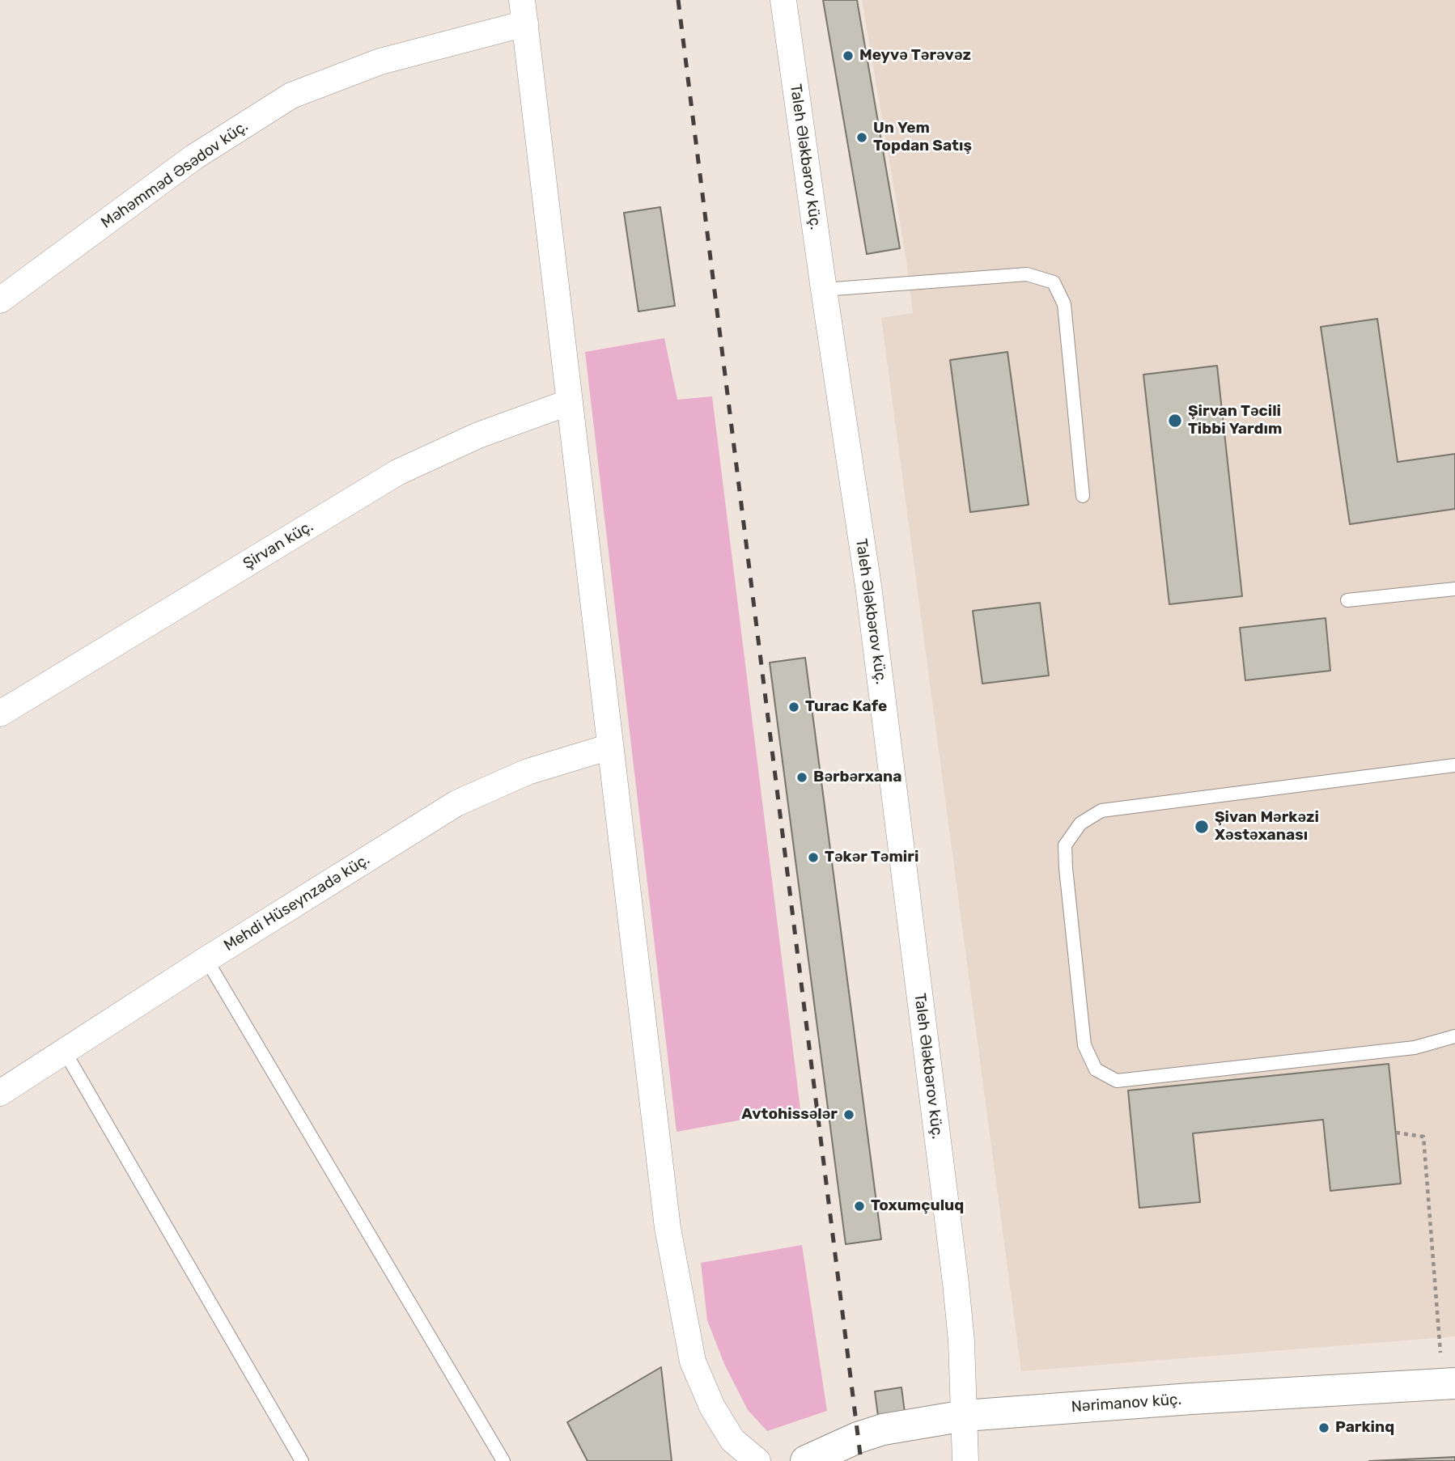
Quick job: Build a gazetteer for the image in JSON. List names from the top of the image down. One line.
{"streets":{"main road":["Nərimanov küç."],"street":["Taleh Ələkbərov küç.","Məhəmməd Əsədov küç.","Şirvan küç.","Mehdi Hüseynzadə küç."]},"crossings":[["Taleh Ələkbərov küç.","Nərimanov küç."]],"places":["Meyvə Tərəvəz","Un Yem Topdan Satış","Şirvan Təcili Tibbi Yardım","Turac Kafe","Bərbərxana","Şivan Mərkəzi Xəstəxanası","Təkər Təmiri","Avtohissələr","Toxumçuluq","Parkinq"]}
